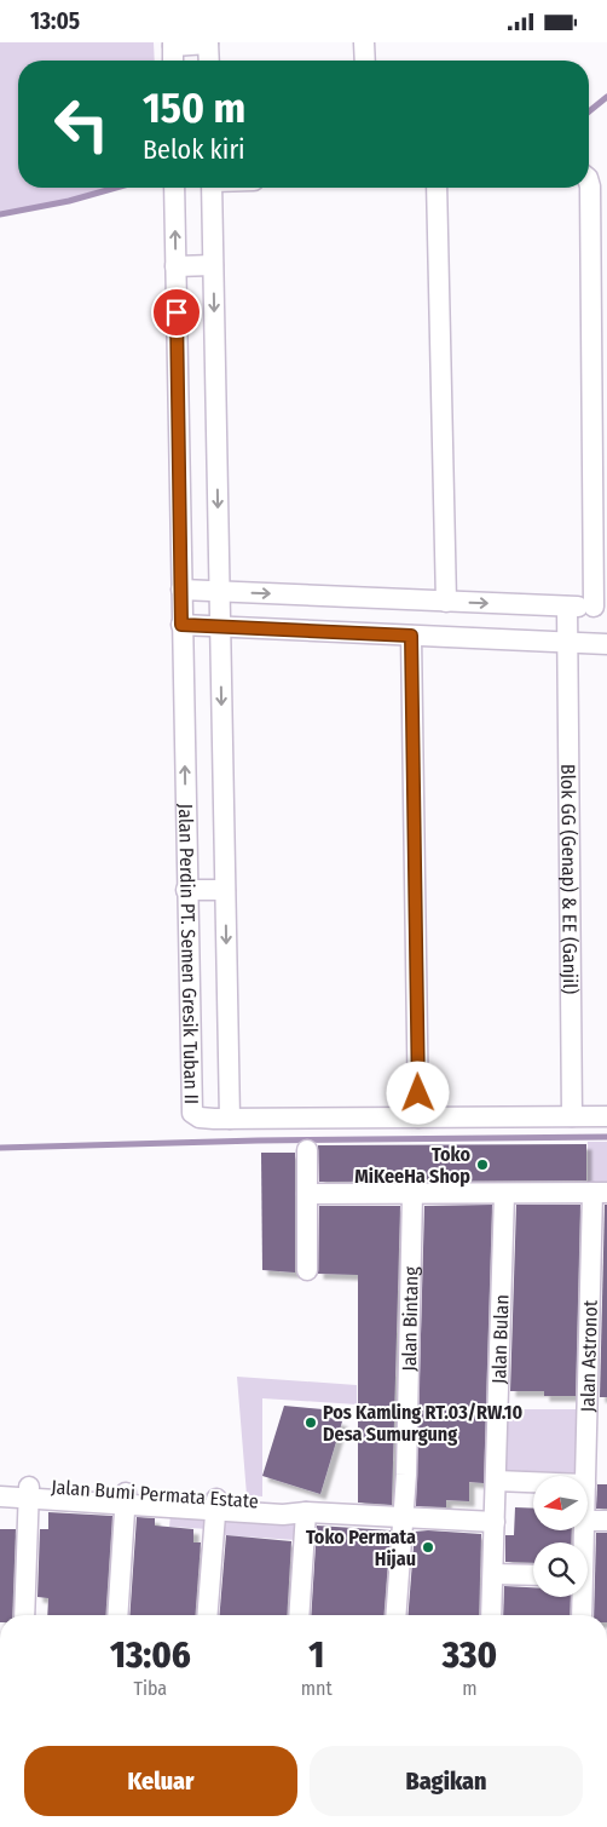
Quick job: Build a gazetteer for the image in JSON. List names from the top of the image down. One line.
{"streets":{"street":["Blok GG (Genap) & EE (Ganjil)","Jalan Perdin PT. Semen Gresik Tuban II","Jalan Bintang","Jalan Bulan","Jalan Astronot","Jalan Bumi Permata Estate"]},"crossings":[["Jalan Bintang","Jalan Bumi Permata Estate"],["Jalan Bulan","Jalan Bumi Permata Estate"]],"places":["Toko MiKeeHa Shop","Pos Kamling RT.03/RW.10 Desa Sumurgung","Toko Permata Hijau"],"north":"left","page":{"status":"13:05","turn":["150 m","Belok kiri"],"eta":["13:06","Tiba","1","mnt","330","m"],"buttons":["Keluar","Bagikan"]}}
